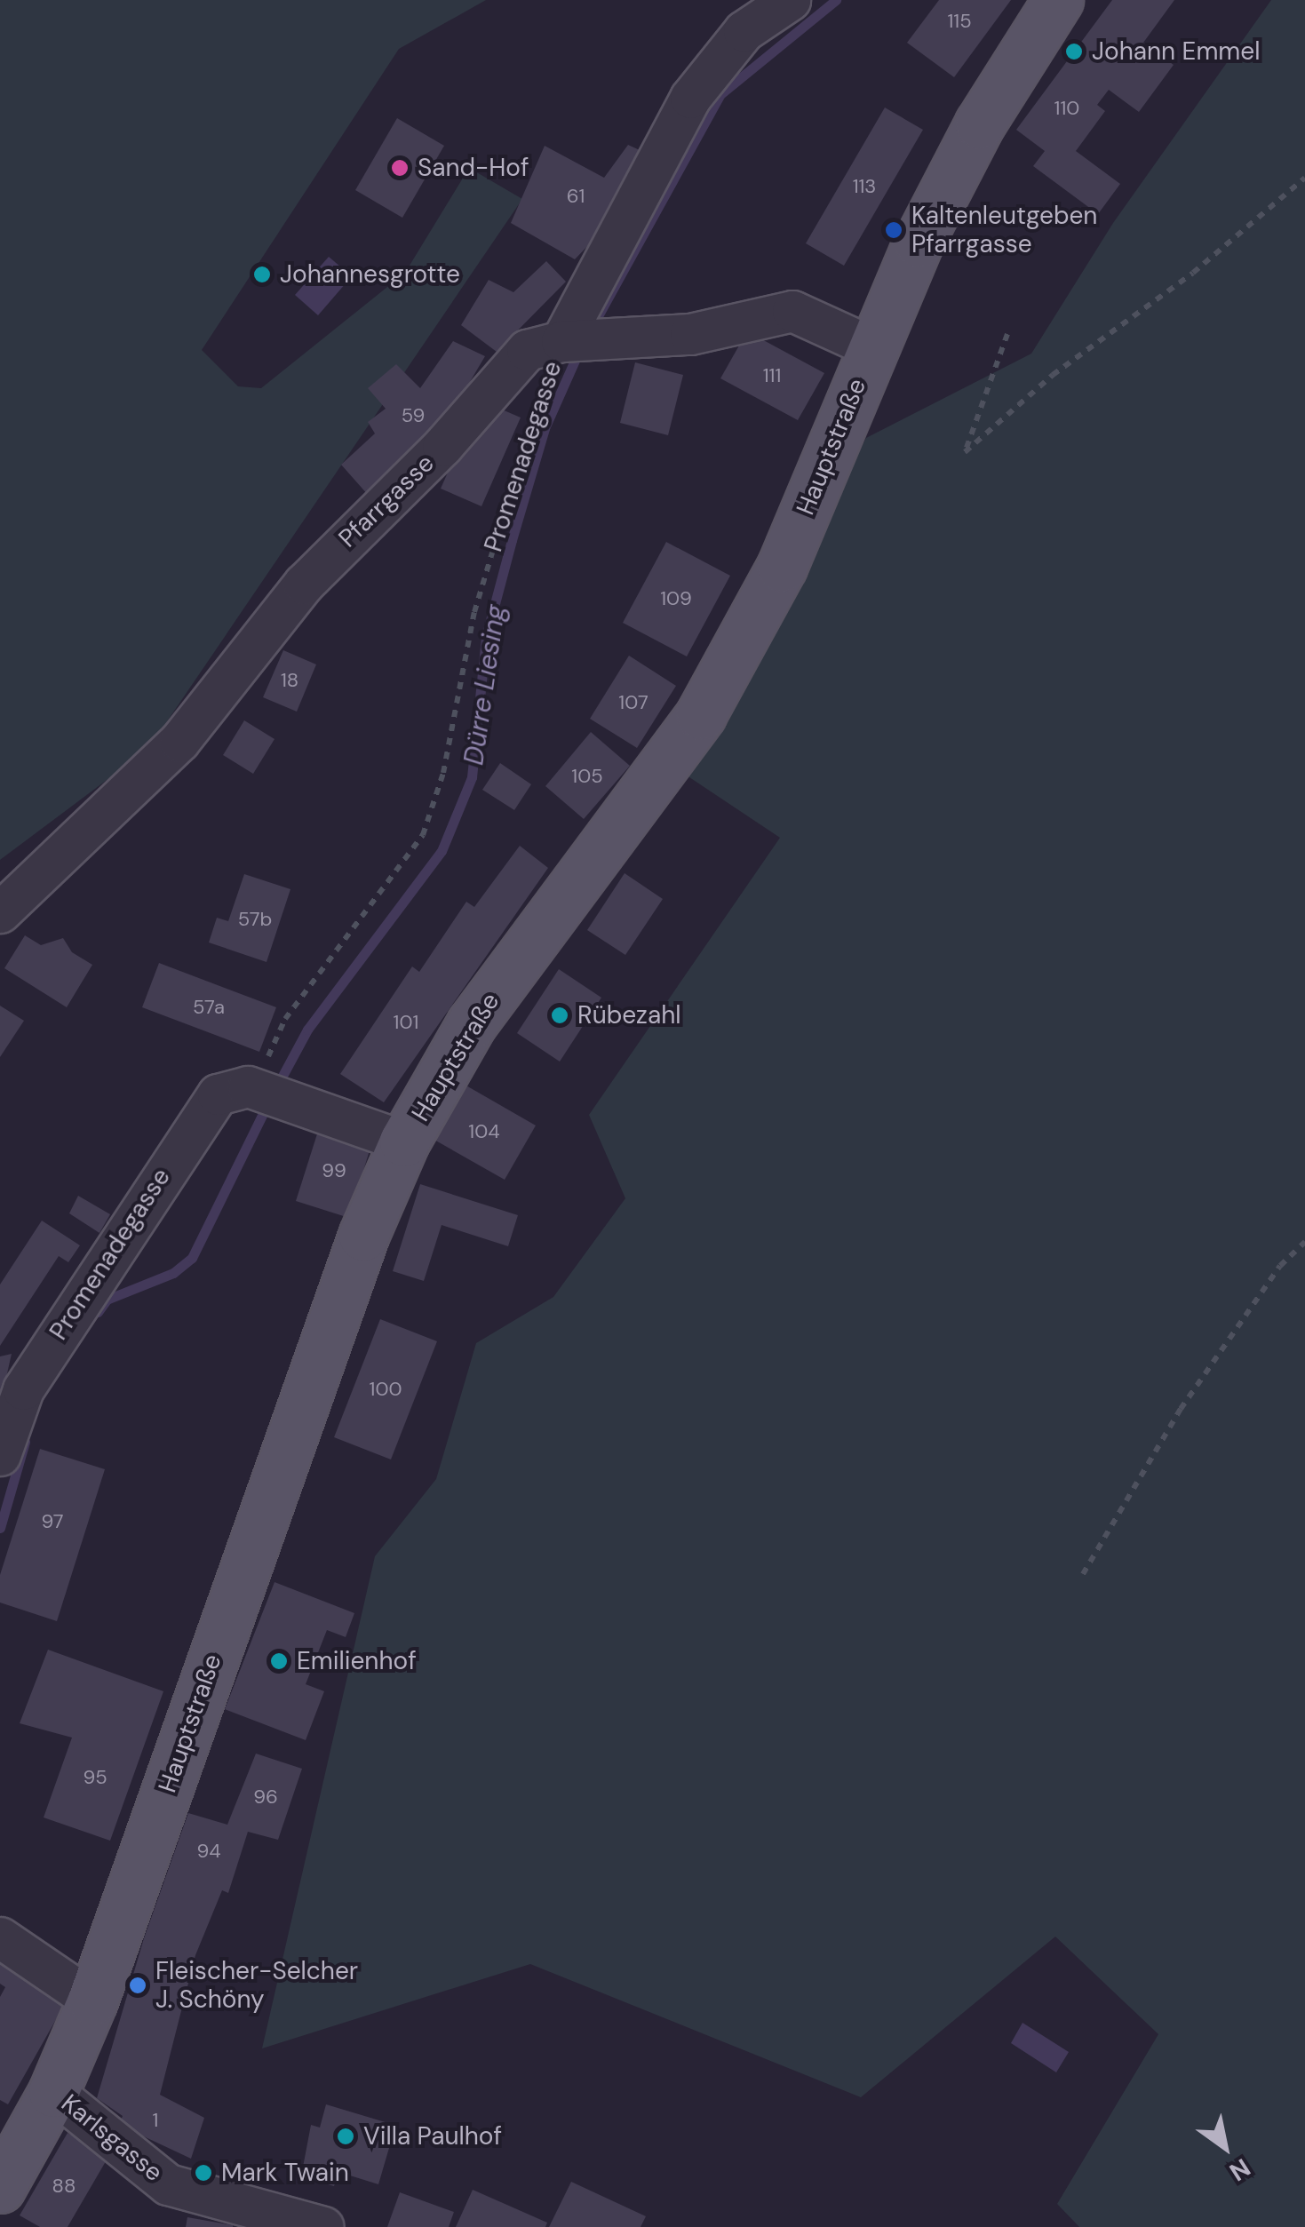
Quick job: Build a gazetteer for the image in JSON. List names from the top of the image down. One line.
{"streets":{"main road":["Hauptstraße"],"street":["Promenadegasse","Pfarrgasse","Karlsgasse"]},"crossings":[["Hauptstraße","Pfarrgasse"],["Hauptstraße","Karlsgasse"],["Promenadegasse","Pfarrgasse"]],"water":["Dürre Liesing"],"places":["Johann Emmel","Sand-Hof","Kaltenleutgeben Pfarrgasse","Johannesgrotte","Rübezahl","Emilienhof","Fleischer-Selcher J. Schöny","Villa Paulhof","Mark Twain"],"house_numbers":["115","110","113","61","111","59","109","18","107","105","57b","57a","101","104","99","100","97","95","96","94","1","88"],"north":"bottom right"}
